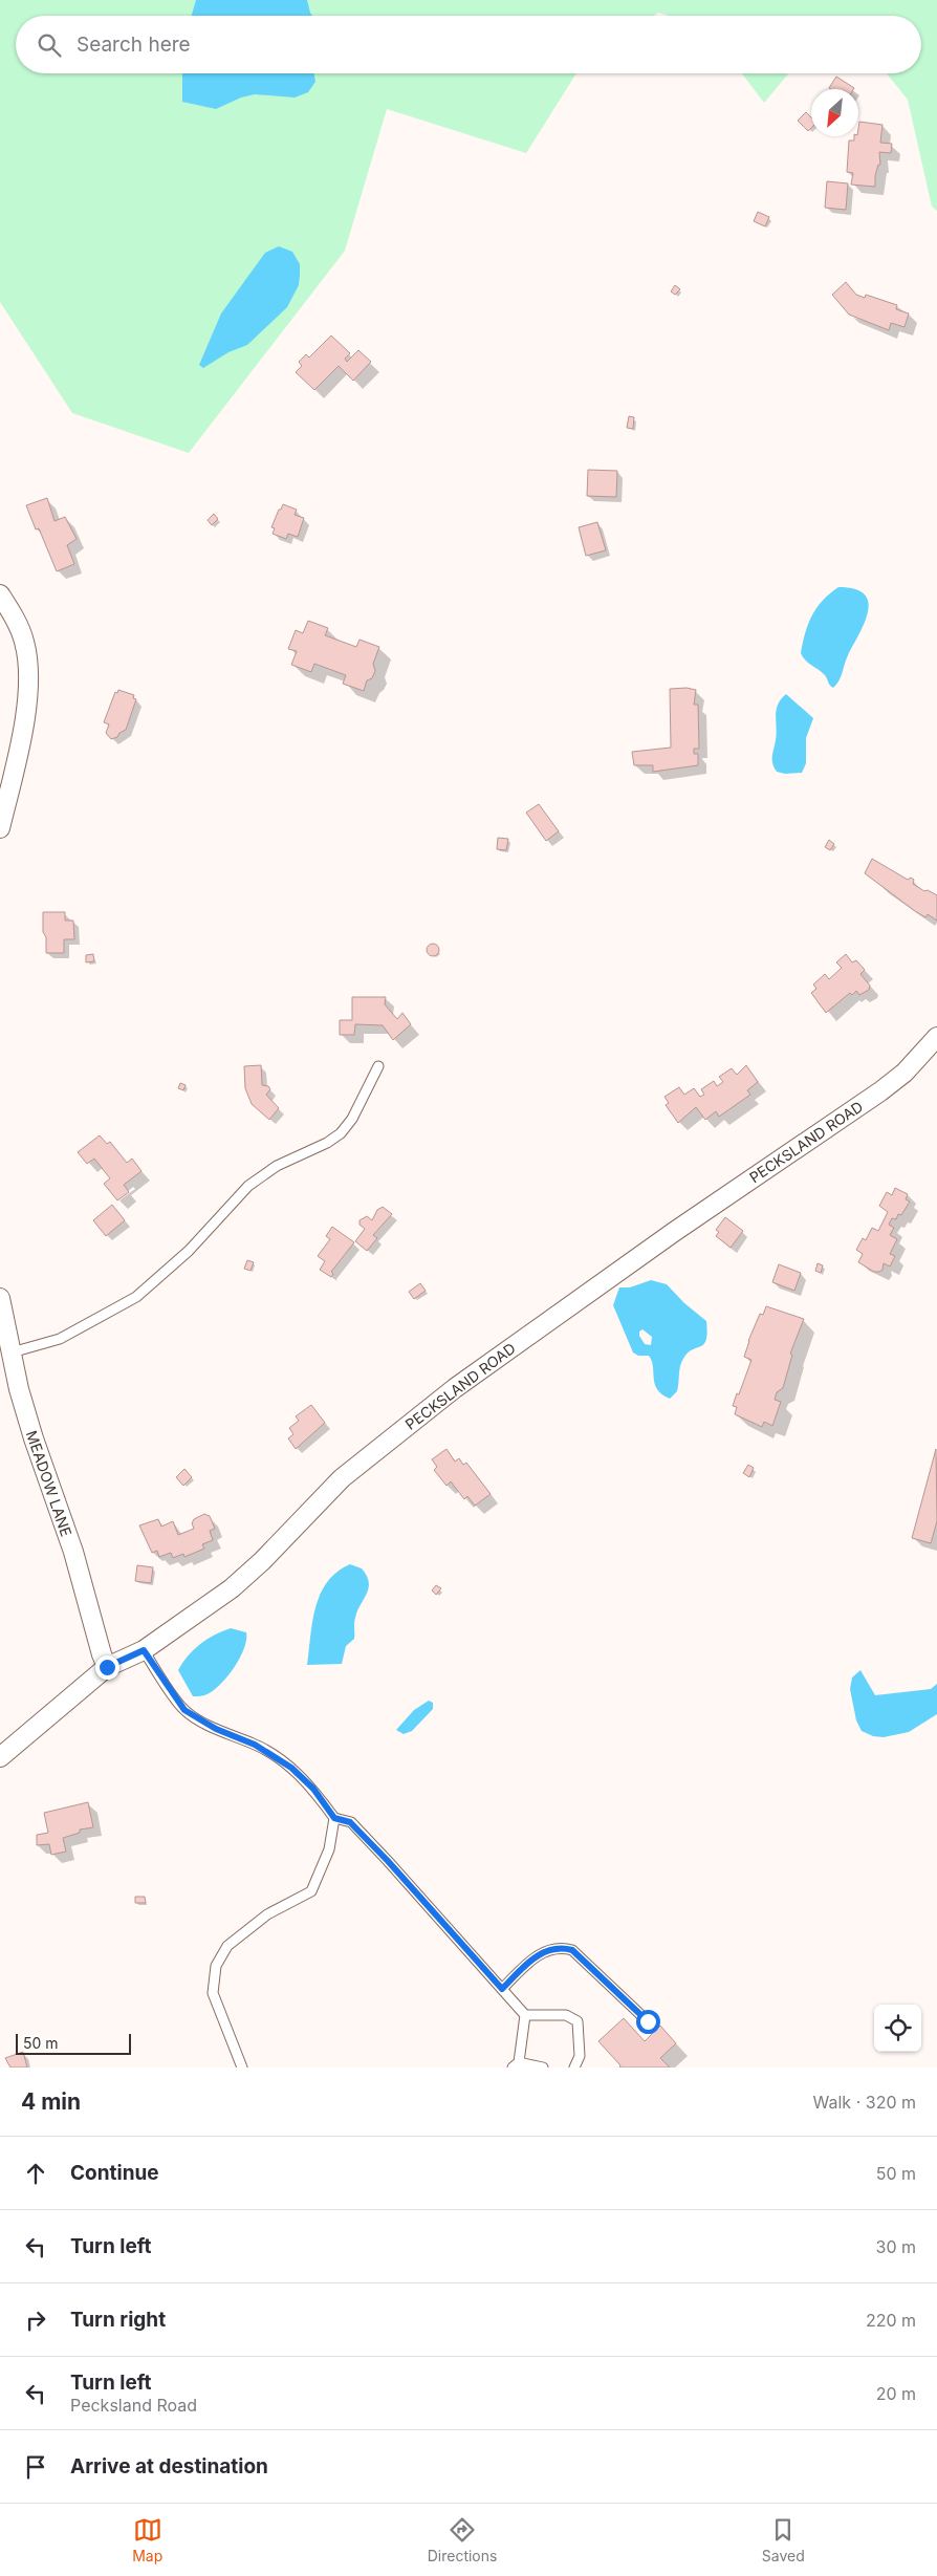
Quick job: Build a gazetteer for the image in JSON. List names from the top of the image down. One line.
{"streets":{"street":["PECKSLAND ROAD","MEADOW LANE"]},"crossings":[["PECKSLAND ROAD","MEADOW LANE"]],"scale_bar":"50 m","north":"bottom left","page":{"search":"Search here","scale":"50 m","heading":["4 min","Walk · 320 m"],"list":[["Continue","50 m"],["Turn left","30 m"],["Turn right","220 m"],["Turn left","Pecksland Road","20 m"],"Arrive at destination"],"nav":["Map","Directions","Saved"]}}
